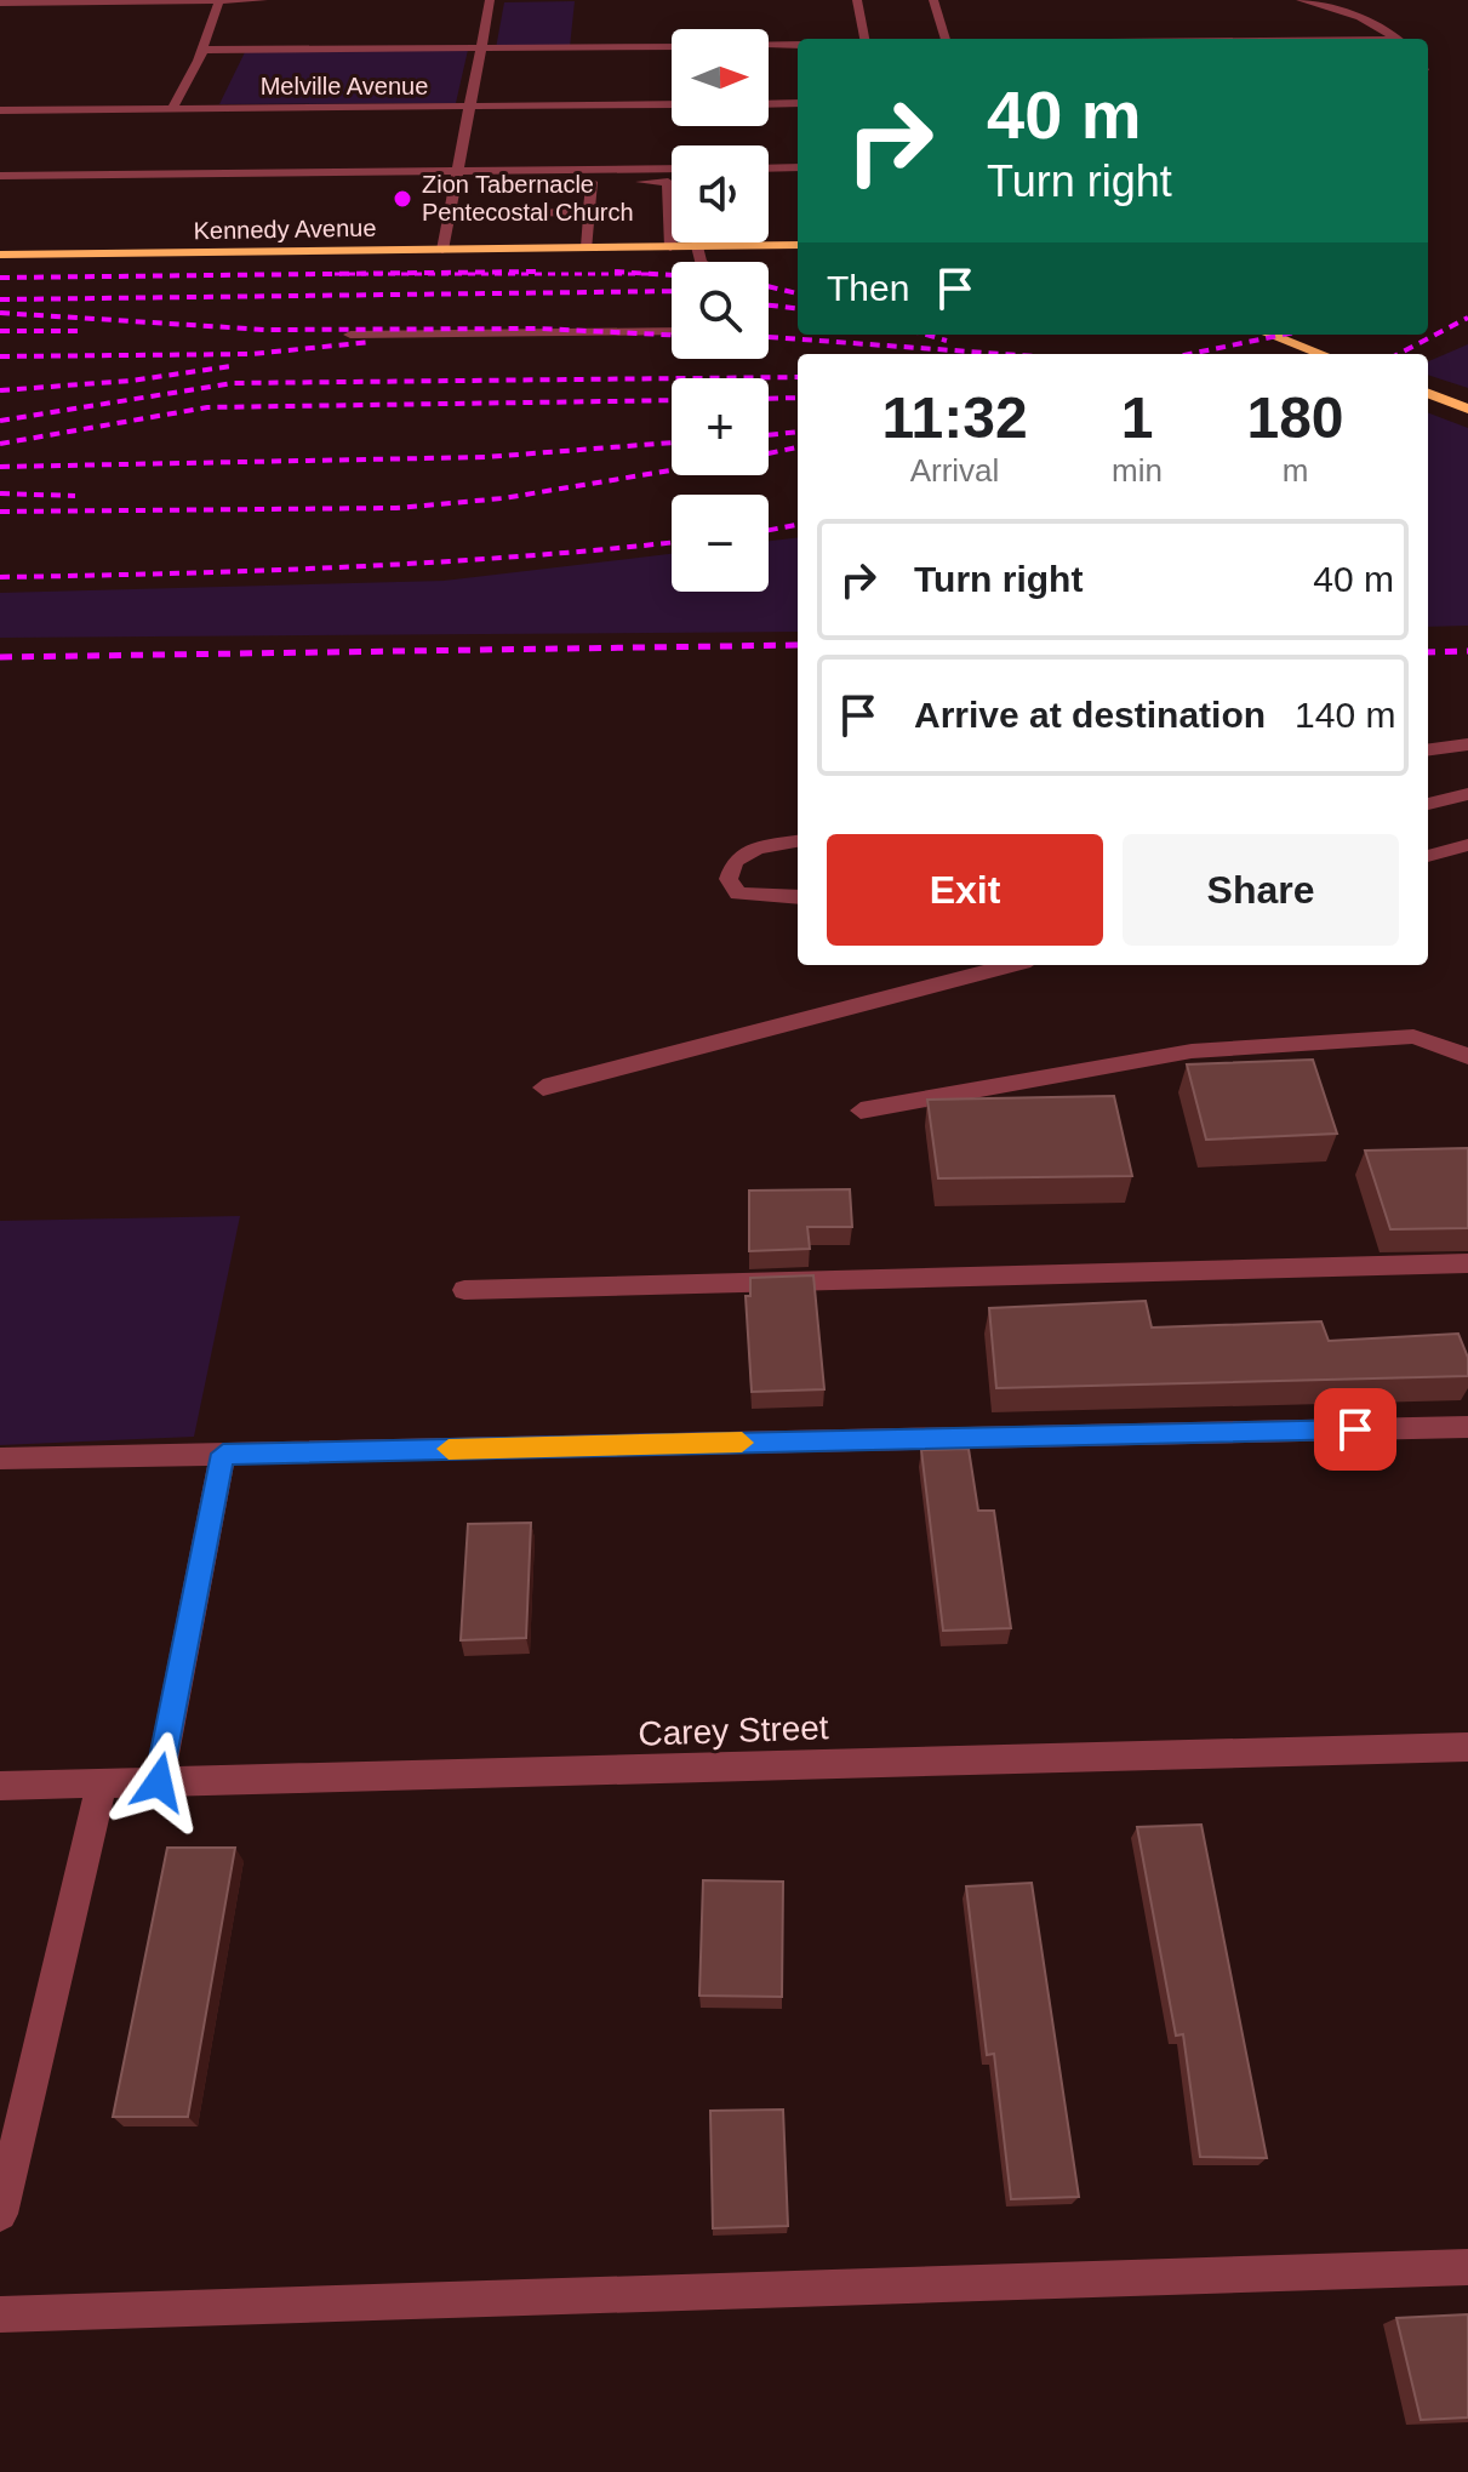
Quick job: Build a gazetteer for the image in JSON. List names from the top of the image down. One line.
{"streets":{"main road":["Kennedy Avenue"],"street":["Melville Avenue","Carey Street"]},"places":["Zion Tabernacle Pentecostal Church"],"north":"right","page":{"map_buttons":["+","−"],"turn":["40 m","Turn right"],"then":"Then","eta":["11:32","Arrival","1","min","180","m"],"list":[{"name":"Turn right","value":"40 m"},{"name":"Arrive at destination","value":"140 m"}],"buttons":["Exit","Share"]}}
